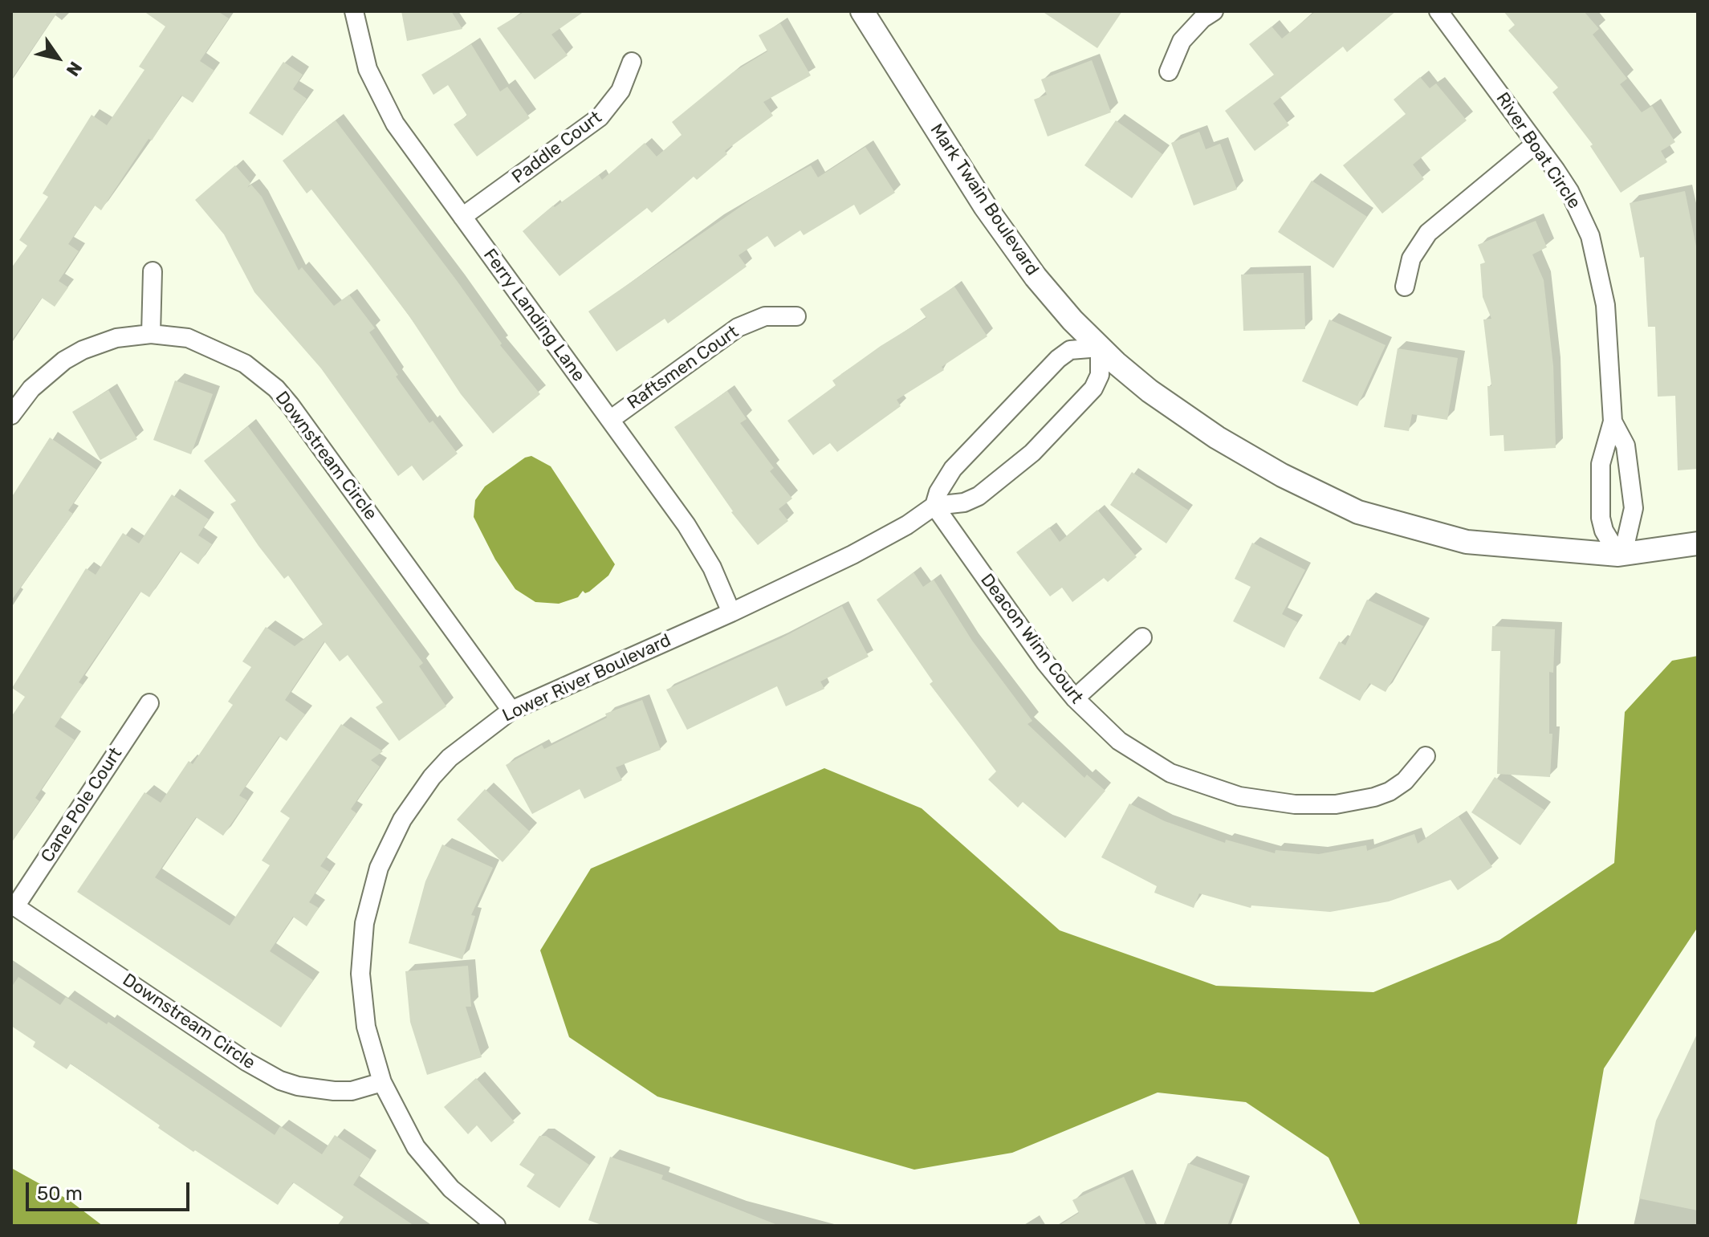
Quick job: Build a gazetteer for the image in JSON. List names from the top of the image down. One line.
{"streets":{"street":["Paddle Court","River Boat Circle","Mark Twain Boulevard","Ferry Landing Lane","Raftsmen Court","Downstream Circle","Deacon Winn Court","Lower River Boulevard","Cane Pole Court"]},"crossings":[["Paddle Court","Ferry Landing Lane"],["River Boat Circle","Mark Twain Boulevard"],["Mark Twain Boulevard","Lower River Boulevard"],["Ferry Landing Lane","Raftsmen Court"],["Ferry Landing Lane","Lower River Boulevard"],["Downstream Circle","Lower River Boulevard"],["Downstream Circle","Cane Pole Court"],["Deacon Winn Court","Lower River Boulevard"]],"scale_bar":"50 m","north":"bottom right"}
